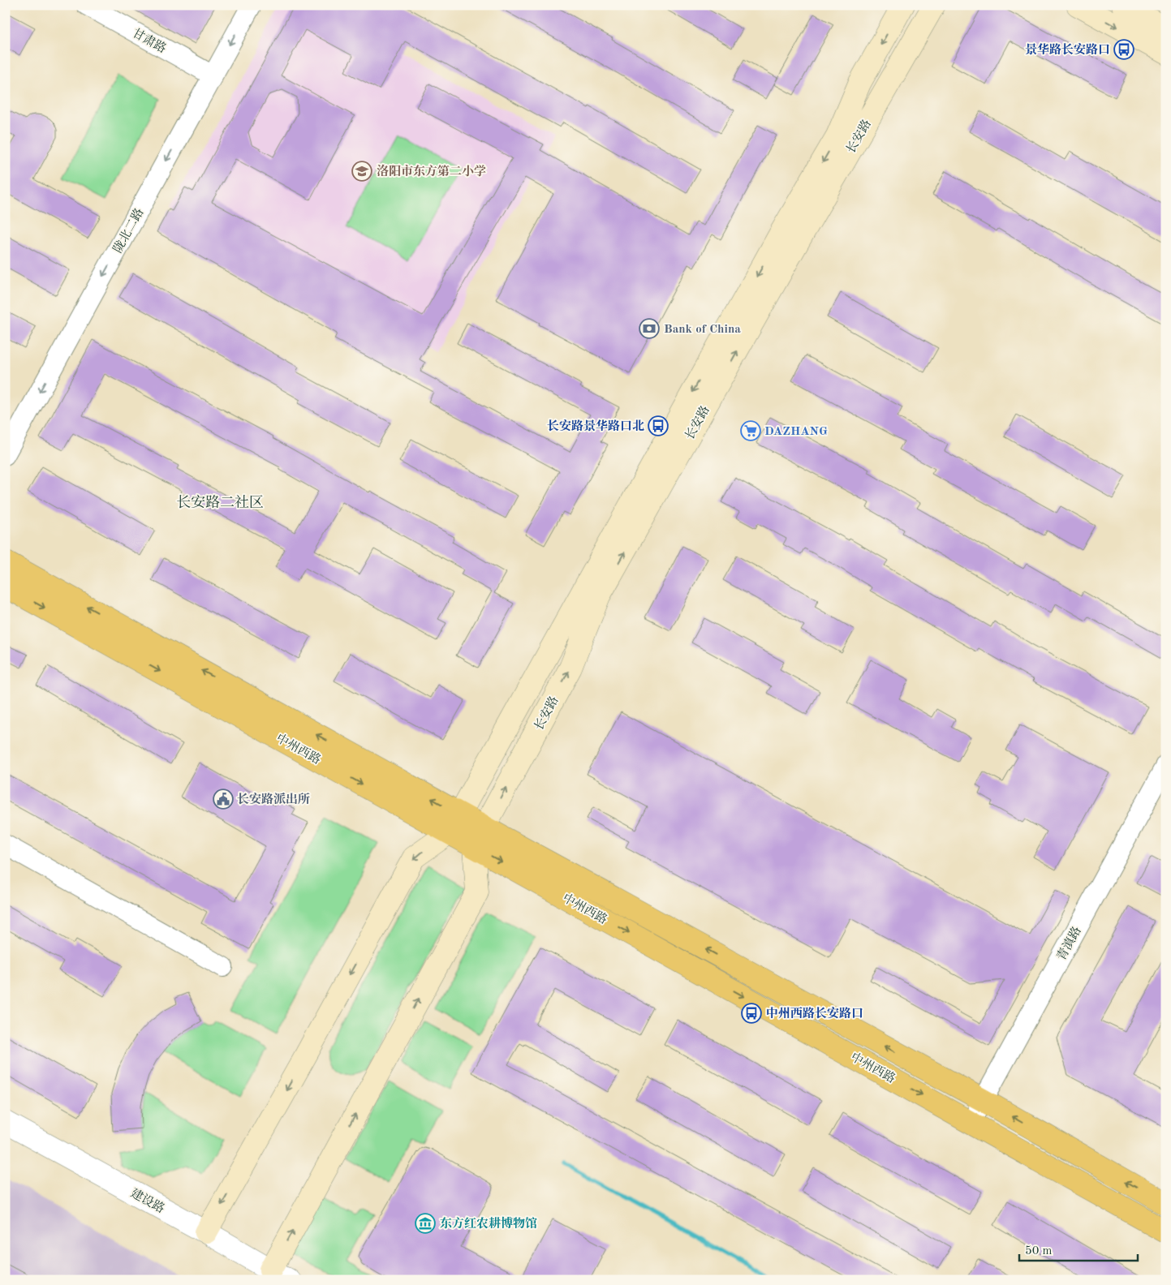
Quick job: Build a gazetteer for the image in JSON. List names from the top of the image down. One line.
{"streets":{"main road":["长安路","中州西路"],"street":["甘肃路","陇北二路","青滇路","建设路"]},"crossings":[["甘肃路","陇北二路"],["长安路","中州西路"],["中州西路","青滇路"]],"one_way":["陇北二路"],"districts":["长安路二社区"],"places":{"bus stop":["景华路长安路口","长安路景华路口北","中州西路长安路口"],"school or university":["洛阳市东方第二小学"],"bank":["Bank of China"],"supermarket":["DAZHANG"],"public building":["长安路派出所"],"museum":["东方红农耕博物馆"]},"scale_bar":"50 m"}
